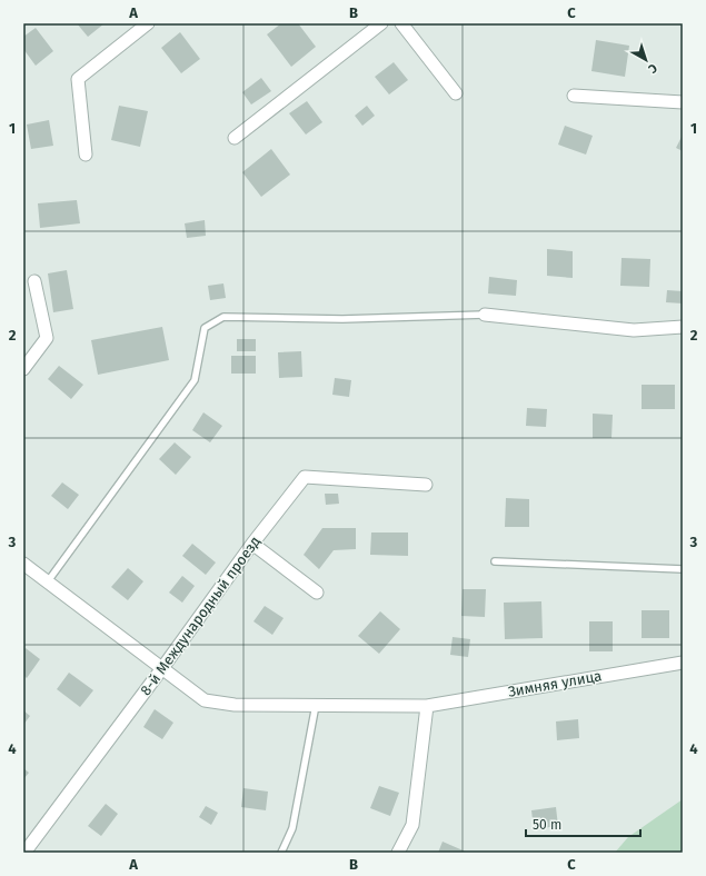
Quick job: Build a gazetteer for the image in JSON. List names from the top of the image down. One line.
{"streets":{"street":["8-й Международный проезд","Зимняя улица"]},"crossings":[["8-й Международный проезд","Зимняя улица"]],"scale_bar":"50 m","north":"bottom right","grid":{"columns":["A","B","C"],"rows":["1","2","3","4"]}}
